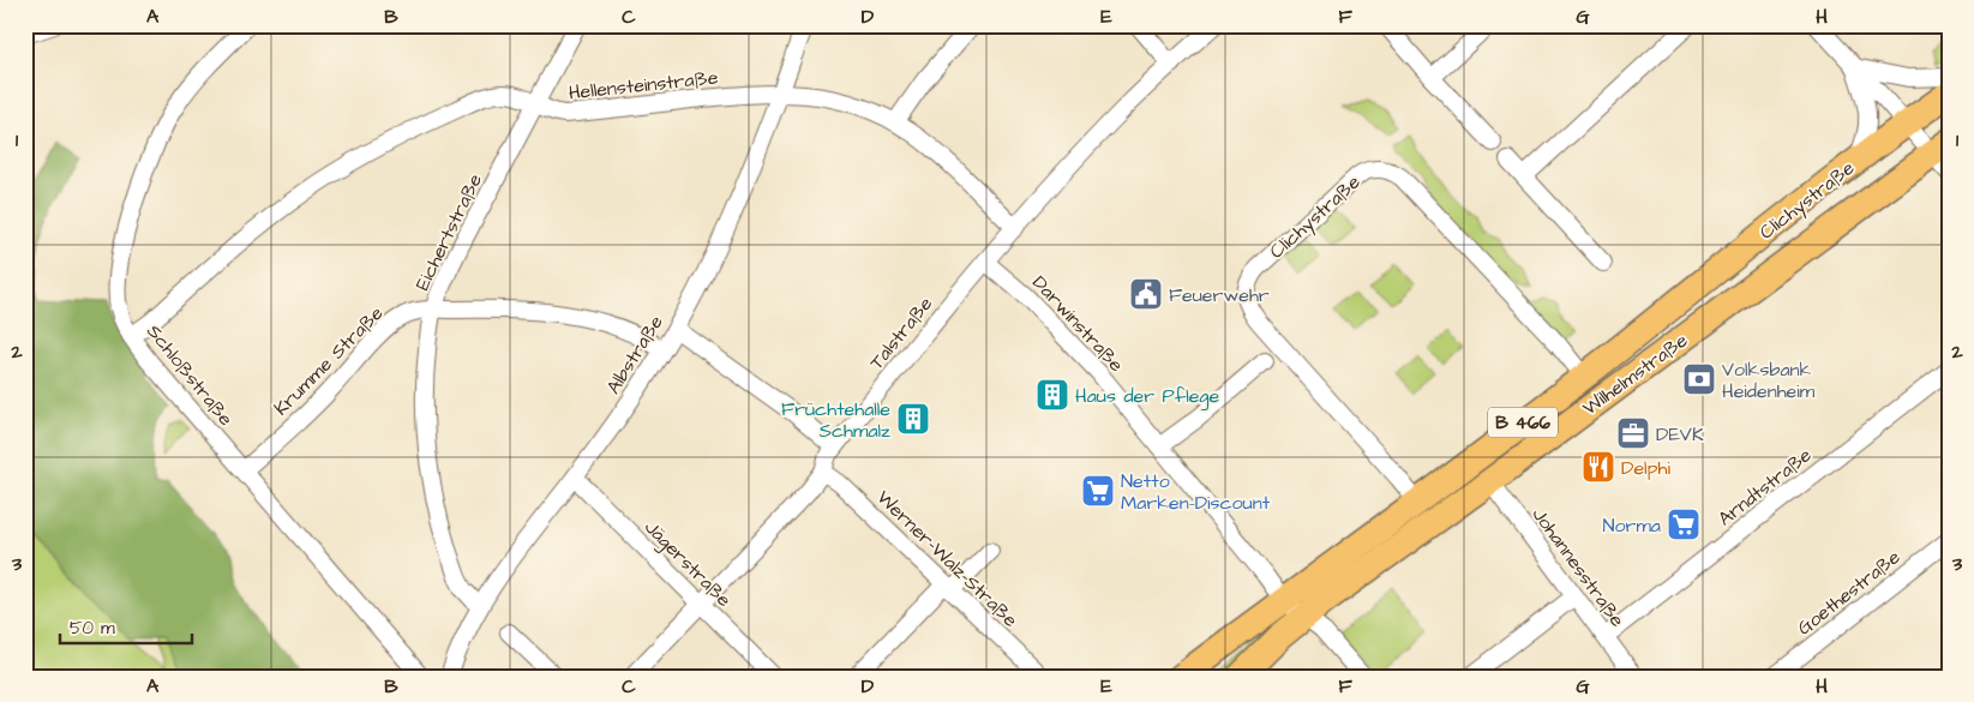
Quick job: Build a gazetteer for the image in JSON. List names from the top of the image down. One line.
{"streets":{"main road":["Clichystraße","Wilhelmstraße","B 466"],"street":["Hellensteinstraße","Eichertstraße","Darwinstraße","Talstraße","Albstraße","Krumme Straße","Schloßstraße","Arndtstraße","Werner-Walz-Straße","Jägerstraße","Johannesstraße","Goethestraße"]},"crossings":[["Hellensteinstraße","Eichertstraße"],["Hellensteinstraße","Talstraße"],["Hellensteinstraße","Albstraße"],["Hellensteinstraße","Schloßstraße"],["Clichystraße","Darwinstraße"],["Eichertstraße","Albstraße"],["Eichertstraße","Krumme Straße"],["Darwinstraße","Talstraße"],["Darwinstraße","Wilhelmstraße"],["Talstraße","Werner-Walz-Straße"],["Talstraße","Jägerstraße"],["Albstraße","Krumme Straße"],["Albstraße","Jägerstraße"],["Krumme Straße","Schloßstraße"],["Wilhelmstraße","Johannesstraße"],["Arndtstraße","Johannesstraße"]],"places":{"public building":["Feuerwehr"],"bank":["Volksbank Heidenheim"],"building":["Haus der Pflege","Früchtehalle Schmalz"],"office":["DEVK"],"restaurant":["Delphi"],"supermarket":["Netto Marken-Discount","Norma"]},"scale_bar":"50 m","grid":{"columns":["A","B","C","D","E","F","G","H"],"rows":["1","2","3"]}}
